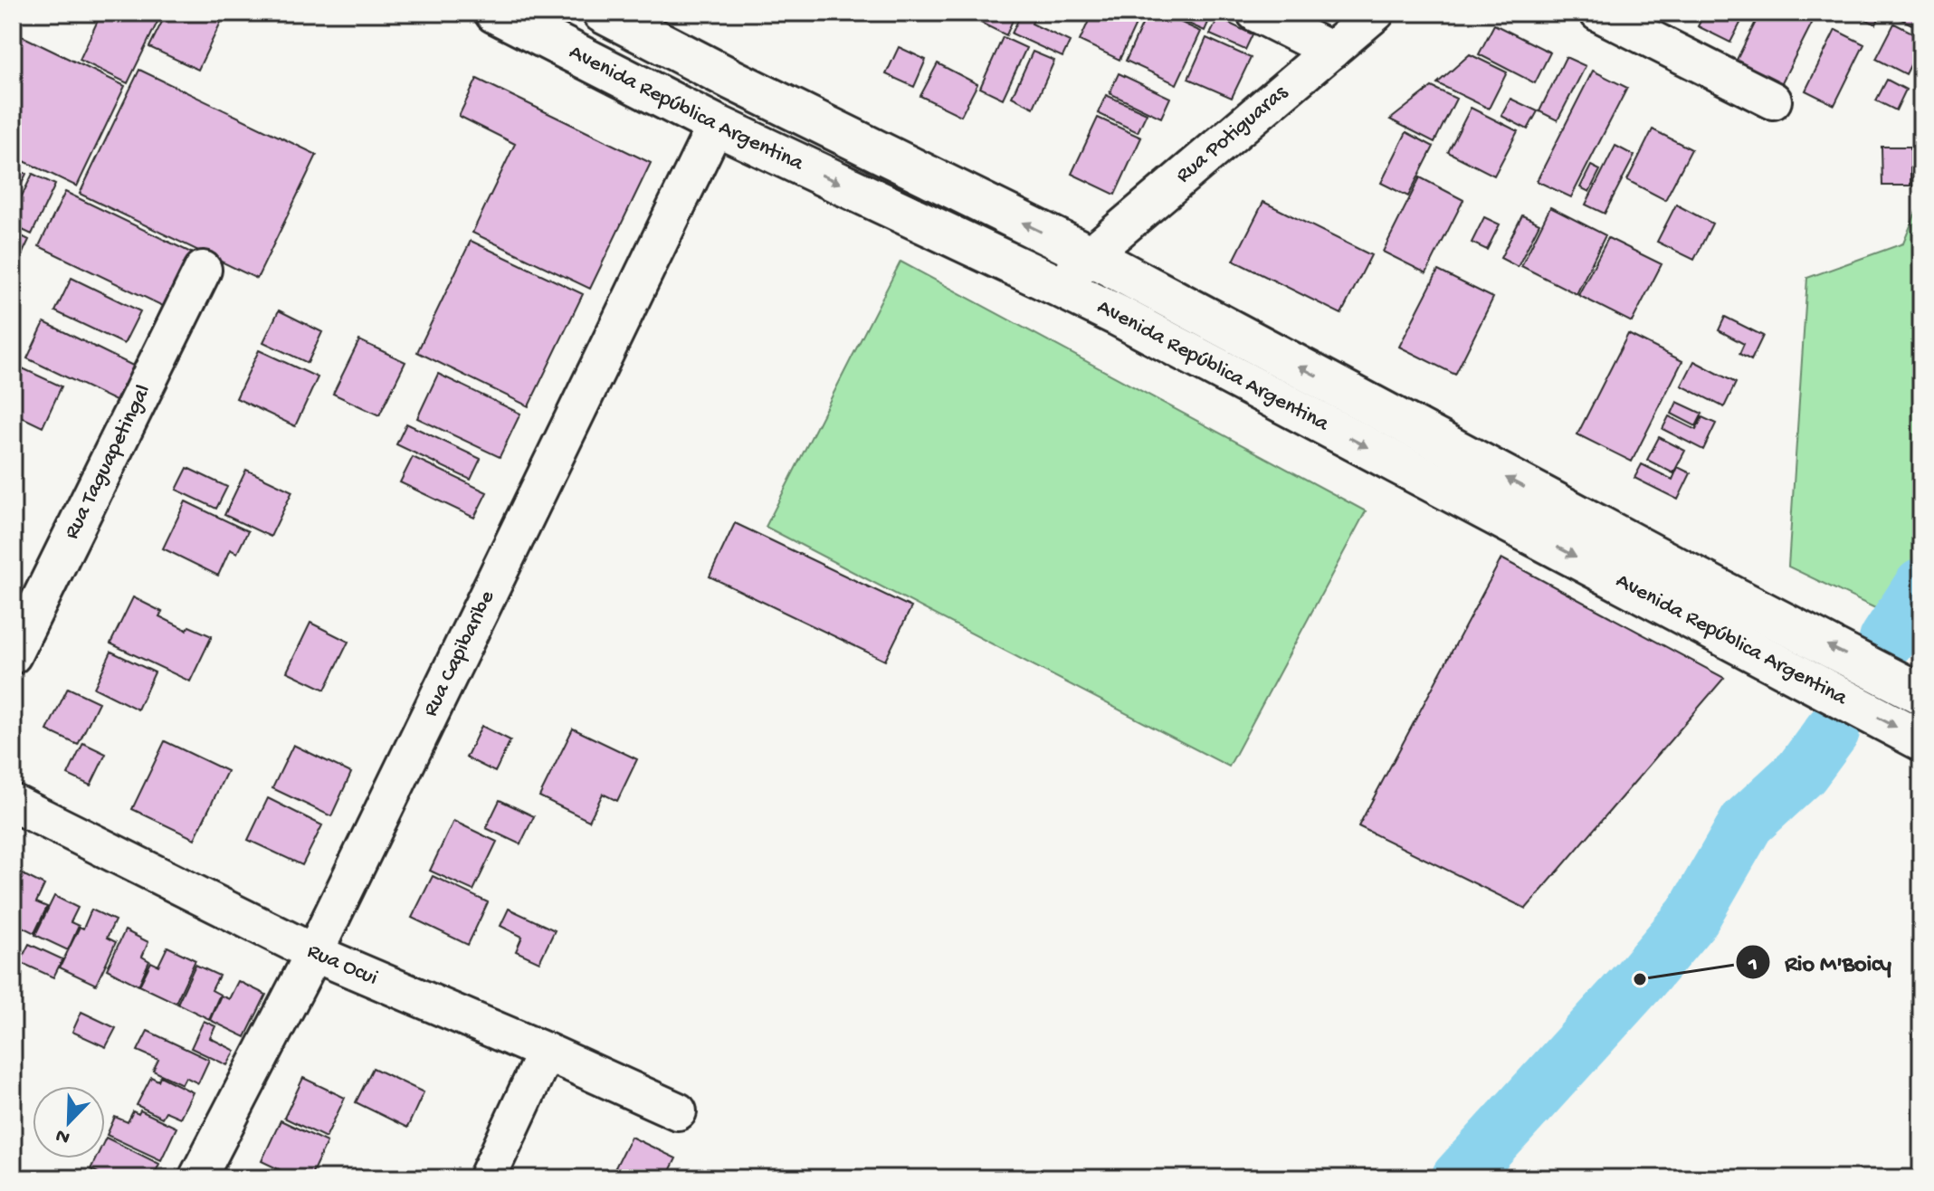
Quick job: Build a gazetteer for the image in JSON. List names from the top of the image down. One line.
{"streets":{"main road":["Avenida República Argentina"],"street":["Rua Potiguaras","Rua Taguapetingal","Rua Capibaribe","Rua Ocui"]},"crossings":[["Avenida República Argentina","Rua Potiguaras"],["Avenida República Argentina","Rua Capibaribe"],["Rua Capibaribe","Rua Ocui"]],"places":["Rio M'Boicy"],"north":"bottom left"}
